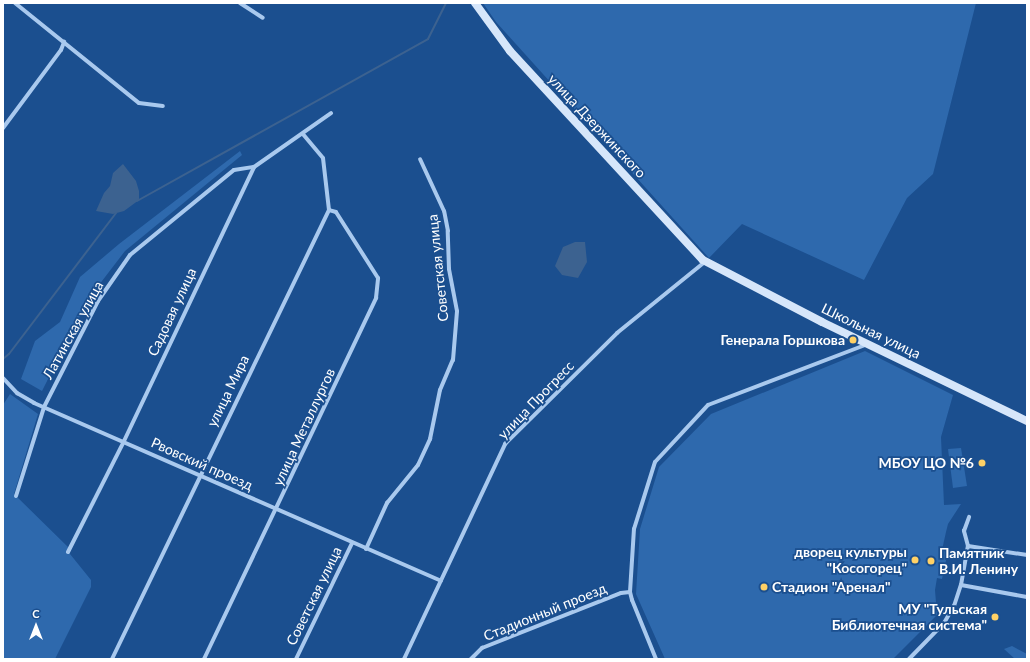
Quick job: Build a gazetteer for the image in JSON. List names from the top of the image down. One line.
{"streets":{"street":["улица Дзержинского","Советская улица","Садовая улица","Латинская улица","Школьная улица","улица Мира","улица Прогресс","улица Металлургов","Рвовский проезд","Стадионный проезд"]},"crossings":[["улица Дзержинского","Школьная улица"],["улица Дзержинского","улица Прогресс"],["Советская улица","Рвовский проезд"],["Садовая улица","Латинская улица"],["Садовая улица","Рвовский проезд"],["Латинская улица","Рвовский проезд"],["Школьная улица","улица Прогресс"],["улица Мира","улица Металлургов"],["улица Мира","Рвовский проезд"],["улица Прогресс","Рвовский проезд"],["улица Металлургов","Рвовский проезд"]],"places":["Генерала Горшкова","МБОУ ЦО №6","дворец культуры \"Косогорец\"","Памятник В.И. Ленину","Стадион \"Аренал\"","МУ \"Тульская Библиотечная система\""],"north":"top"}
